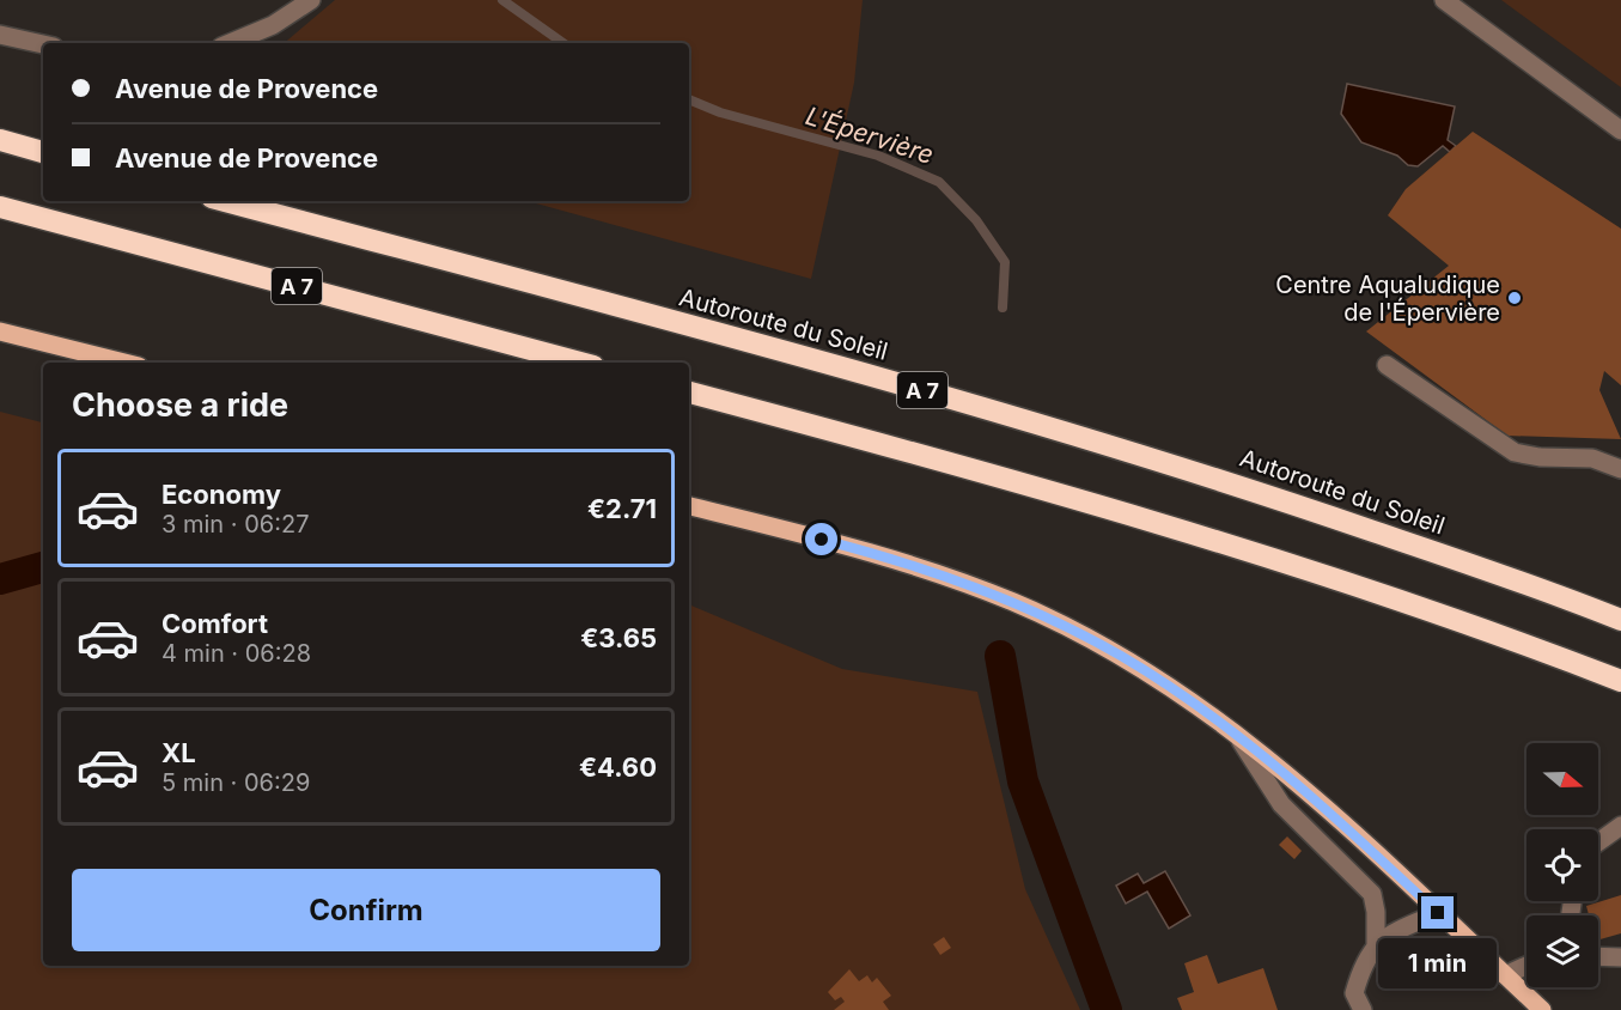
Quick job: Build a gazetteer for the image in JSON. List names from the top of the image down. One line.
{"streets":{"highway":["A 7","Autoroute du Soleil"]},"water":["L'Épervière"],"places":["Centre Aqualudique de l'Épervière"],"north":"right","page":{"banner":["Avenue de Provence","Avenue de Provence"],"heading":"Choose a ride","list":[{"name":"Economy","note":"3 min · 06:27","value":"€2.71"},{"name":"Comfort","note":"4 min · 06:28","value":"€3.65"},{"name":"XL","note":"5 min · 06:29","value":"€4.60"}],"buttons":"Confirm","bubble":"1 min"}}
